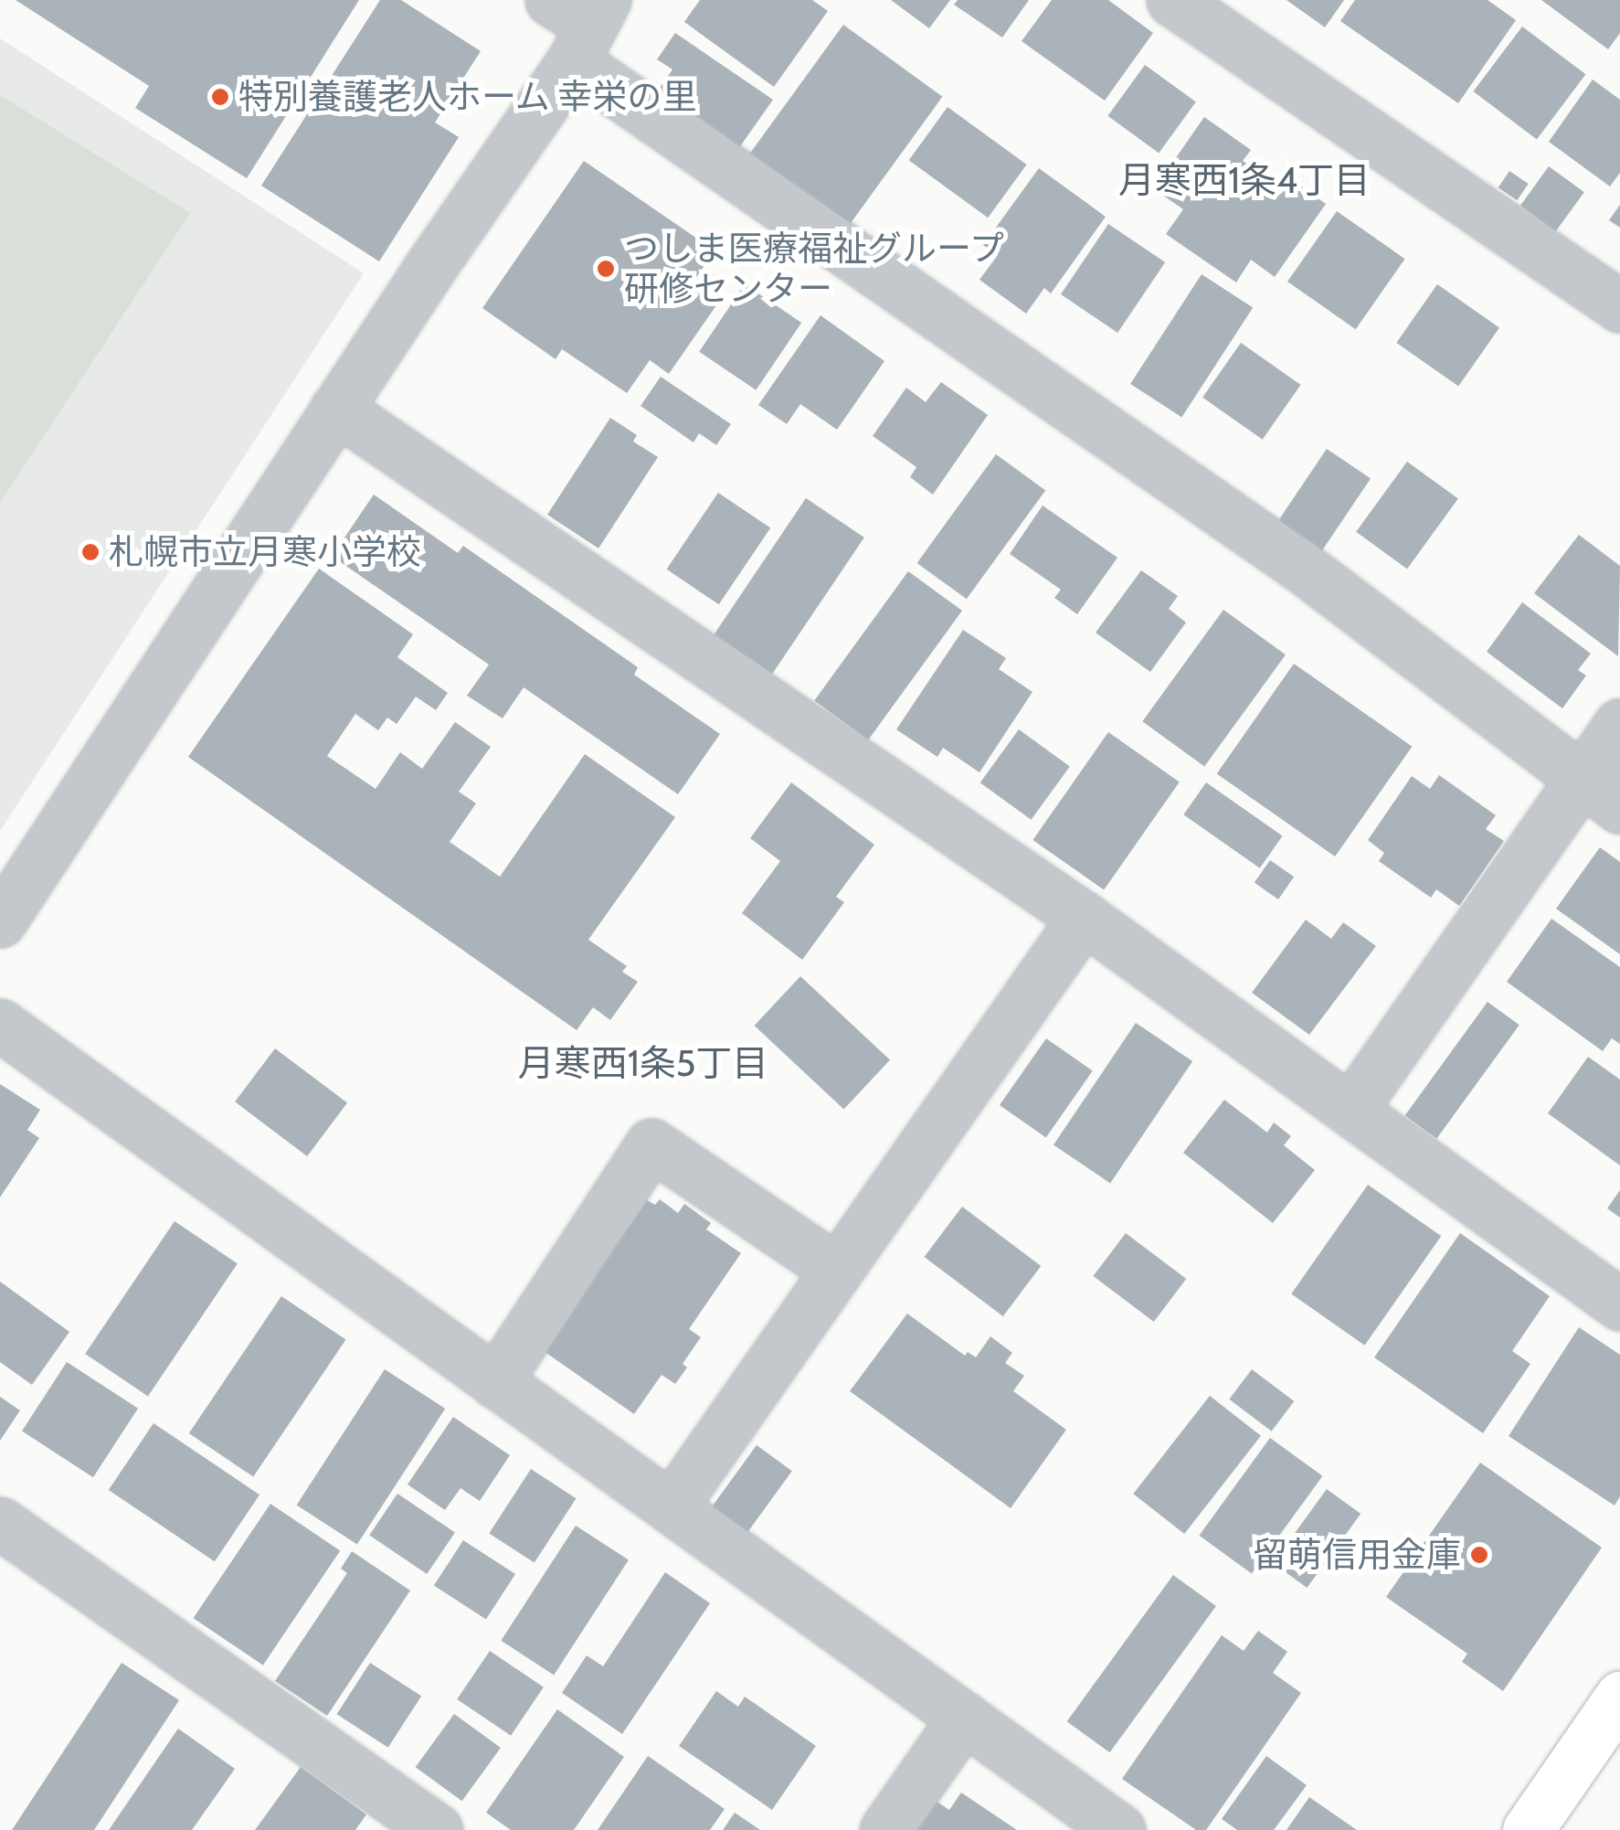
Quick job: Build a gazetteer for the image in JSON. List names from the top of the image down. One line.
{"districts":["月寒西1条4丁目","月寒西1条5丁目"],"places":["特別養護老人ホーム 幸栄の里","つしま医療福祉グループ 研修センター","札幌市立月寒小学校","留萌信用金庫"]}
